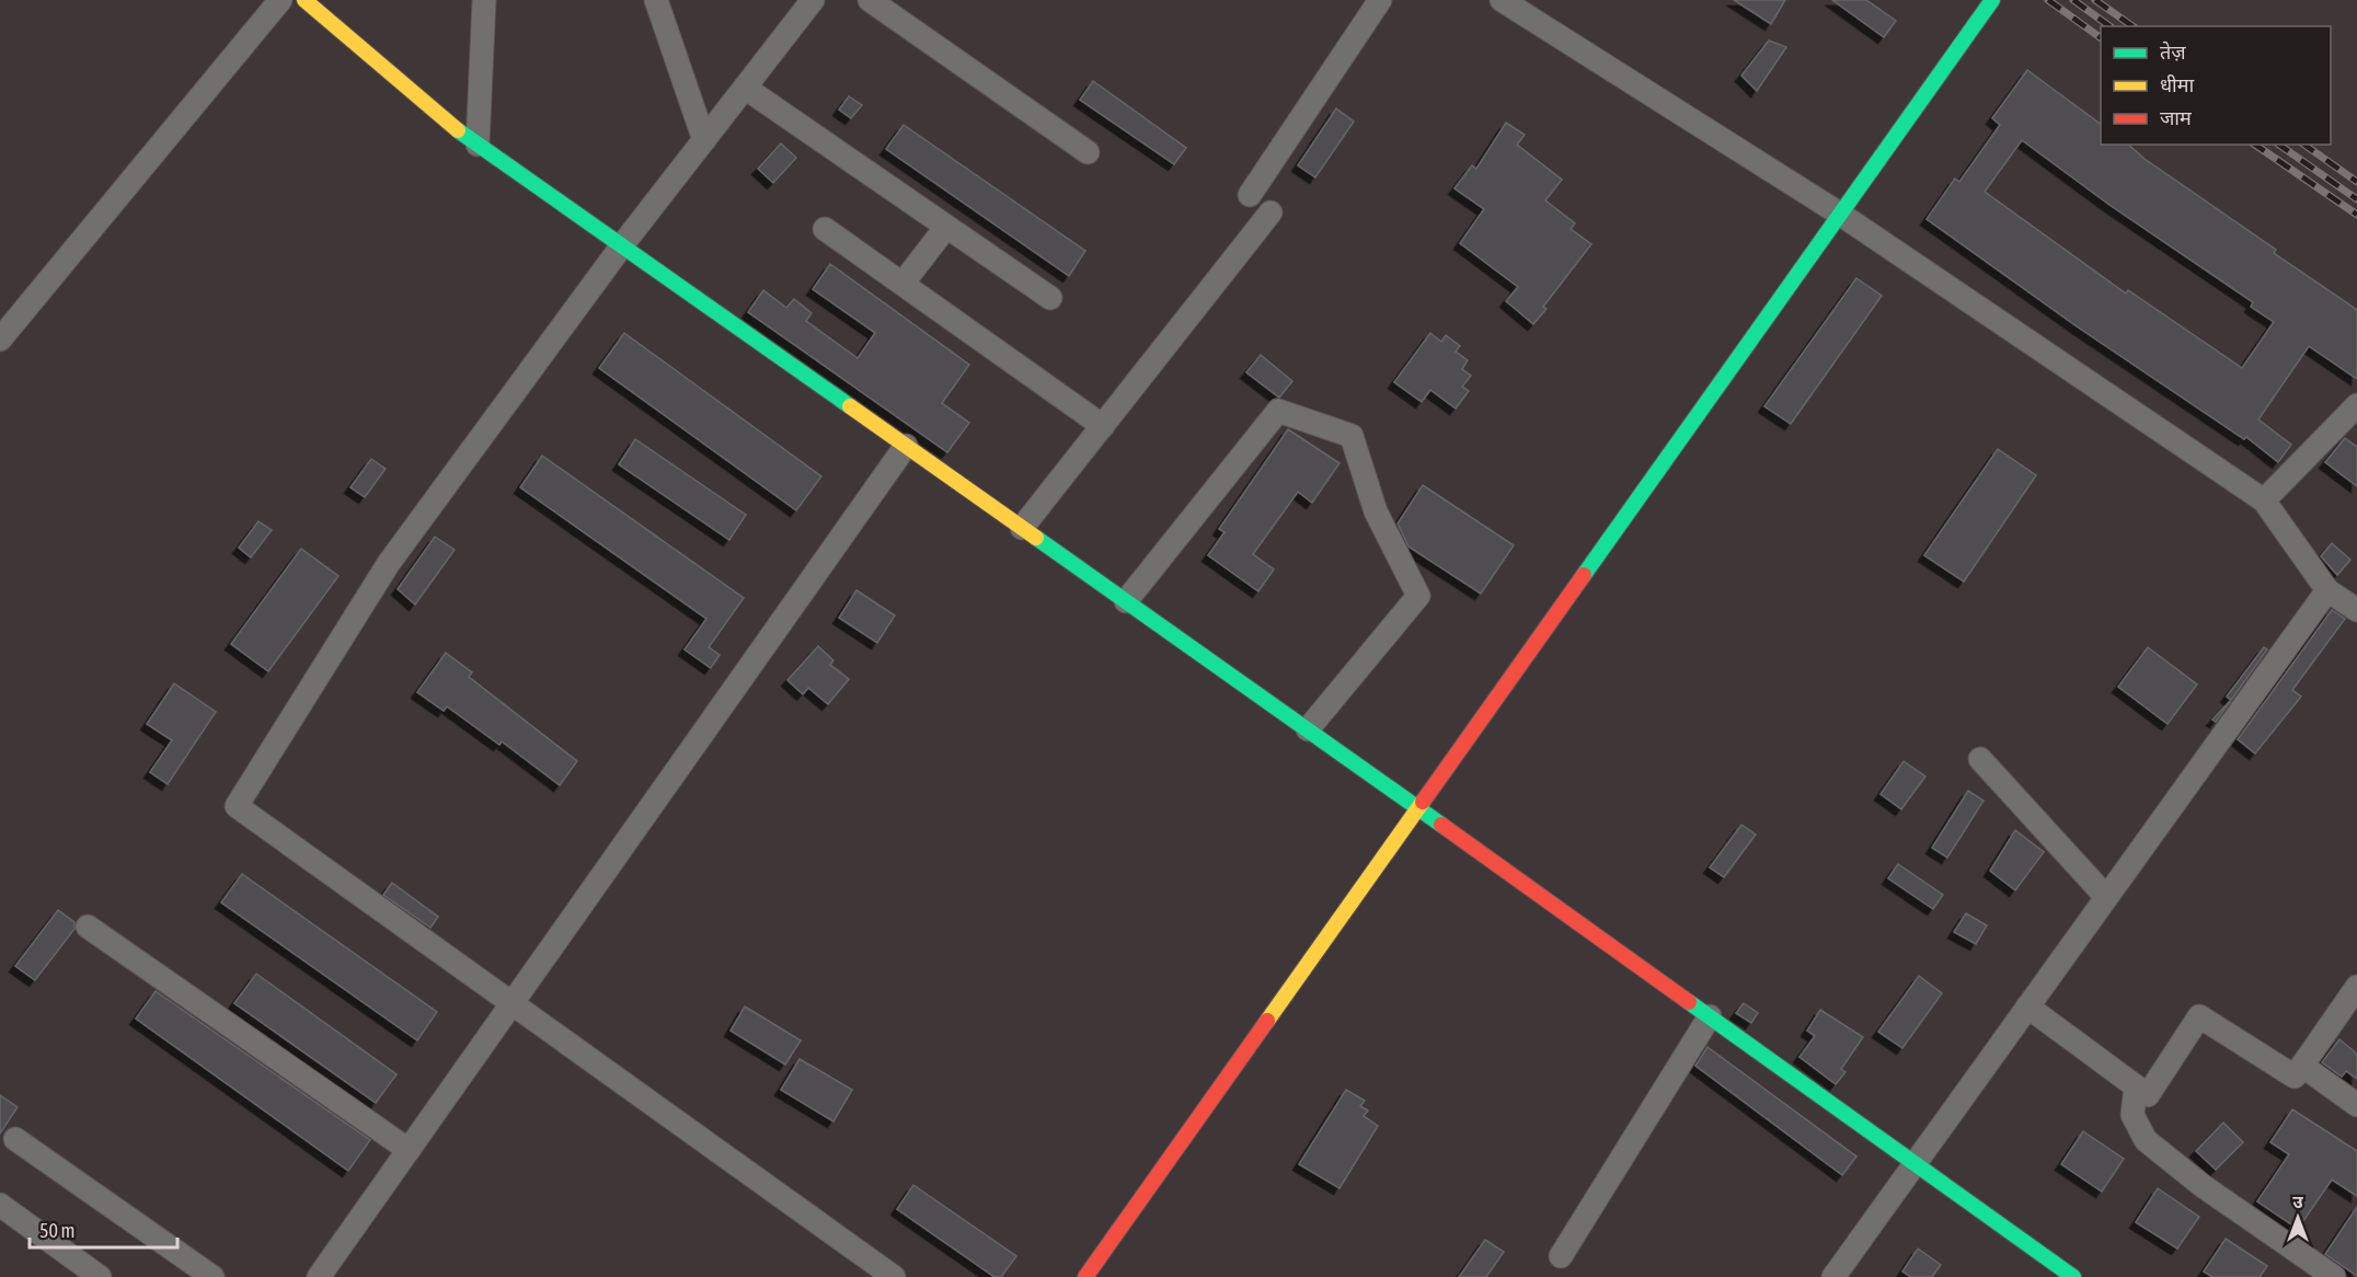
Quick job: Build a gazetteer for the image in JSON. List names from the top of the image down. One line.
{"legend":["तेज़","धीमा","जाम"],"scale_bar":"50 m","north":"top"}
